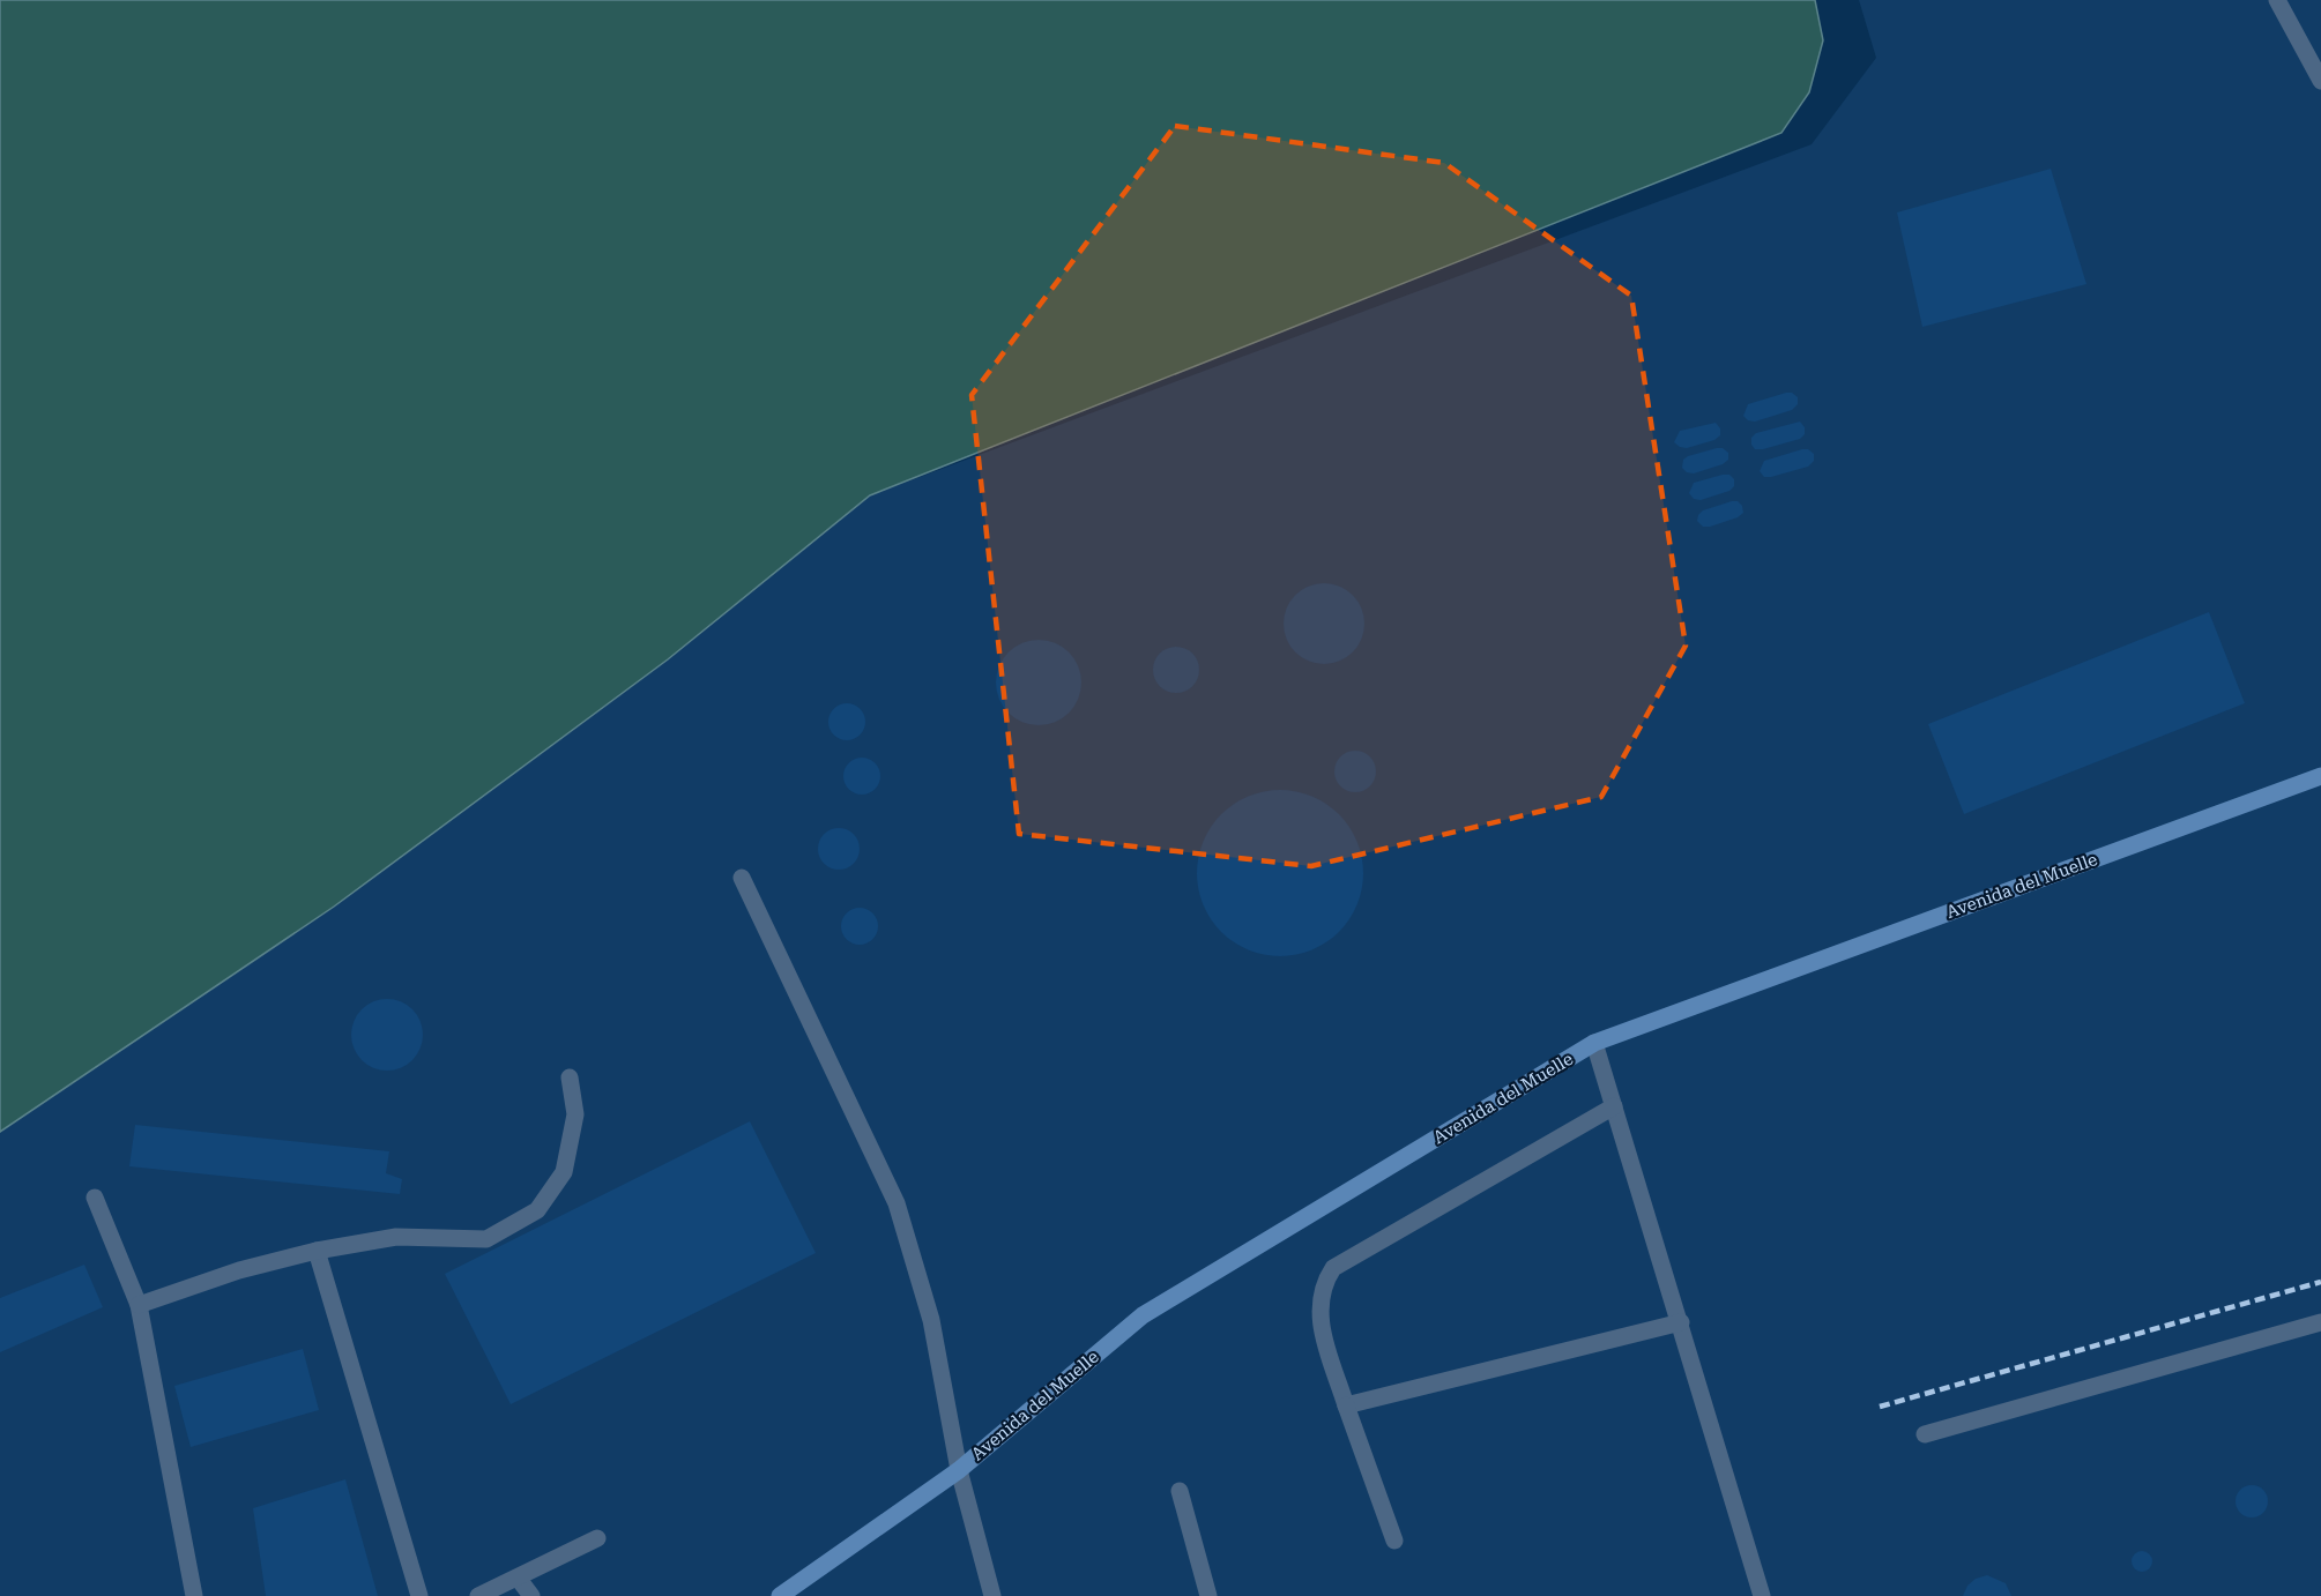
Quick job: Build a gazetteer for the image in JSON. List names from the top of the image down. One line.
{"streets":{"main road":["Avenida del Muelle"]}}
